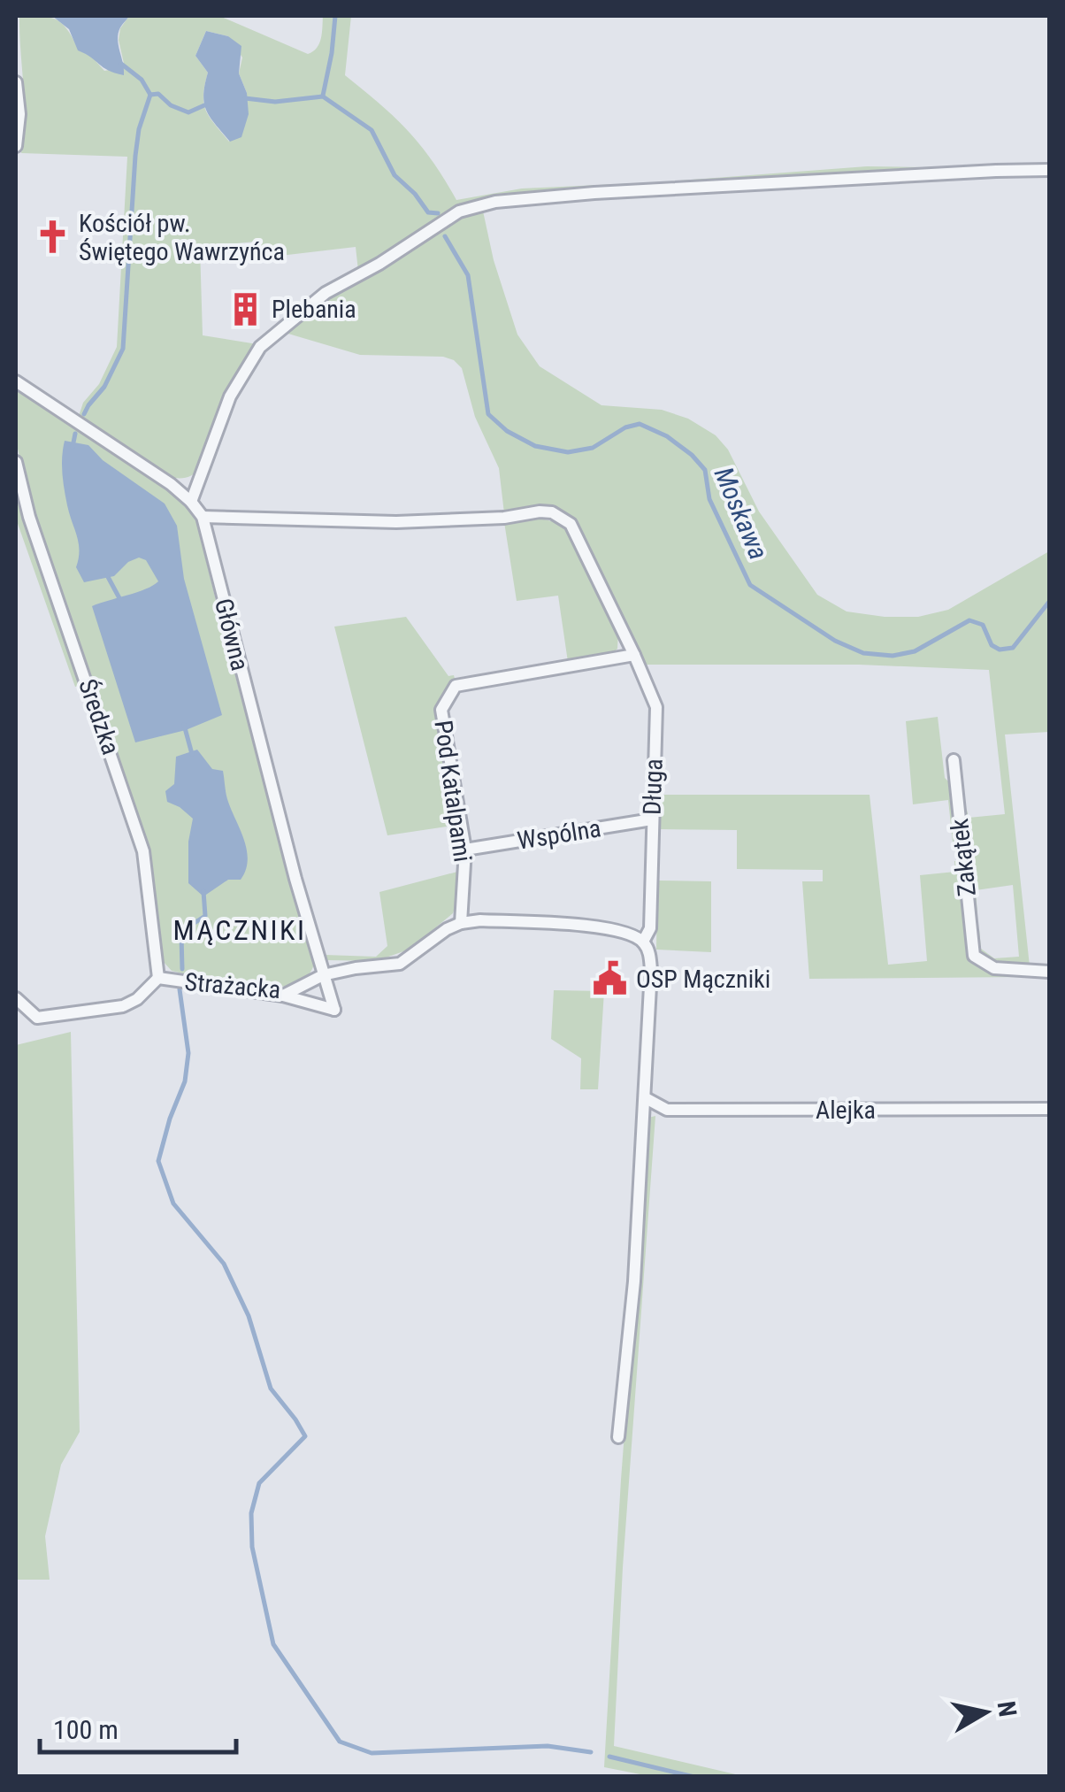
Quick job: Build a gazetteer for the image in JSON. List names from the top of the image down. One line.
{"streets":{"street":["Główna","Średzka","Długa","Pod Katalpami","Wspólna","Zakątek","Strażacka","Alejka"]},"crossings":[["Główna","Długa"],["Główna","Strażacka"],["Średzka","Strażacka"],["Długa","Pod Katalpami"],["Długa","Wspólna"],["Długa","Strażacka"],["Długa","Alejka"],["Pod Katalpami","Wspólna"],["Pod Katalpami","Strażacka"]],"districts":["MĄCZNIKI"],"water":["Moskawa"],"places":{"church":["Kościół pw. Świętego Wawrzyńca"],"building":["Plebania"],"public building":["OSP Mączniki"]},"scale_bar":"100 m","north":"right"}
